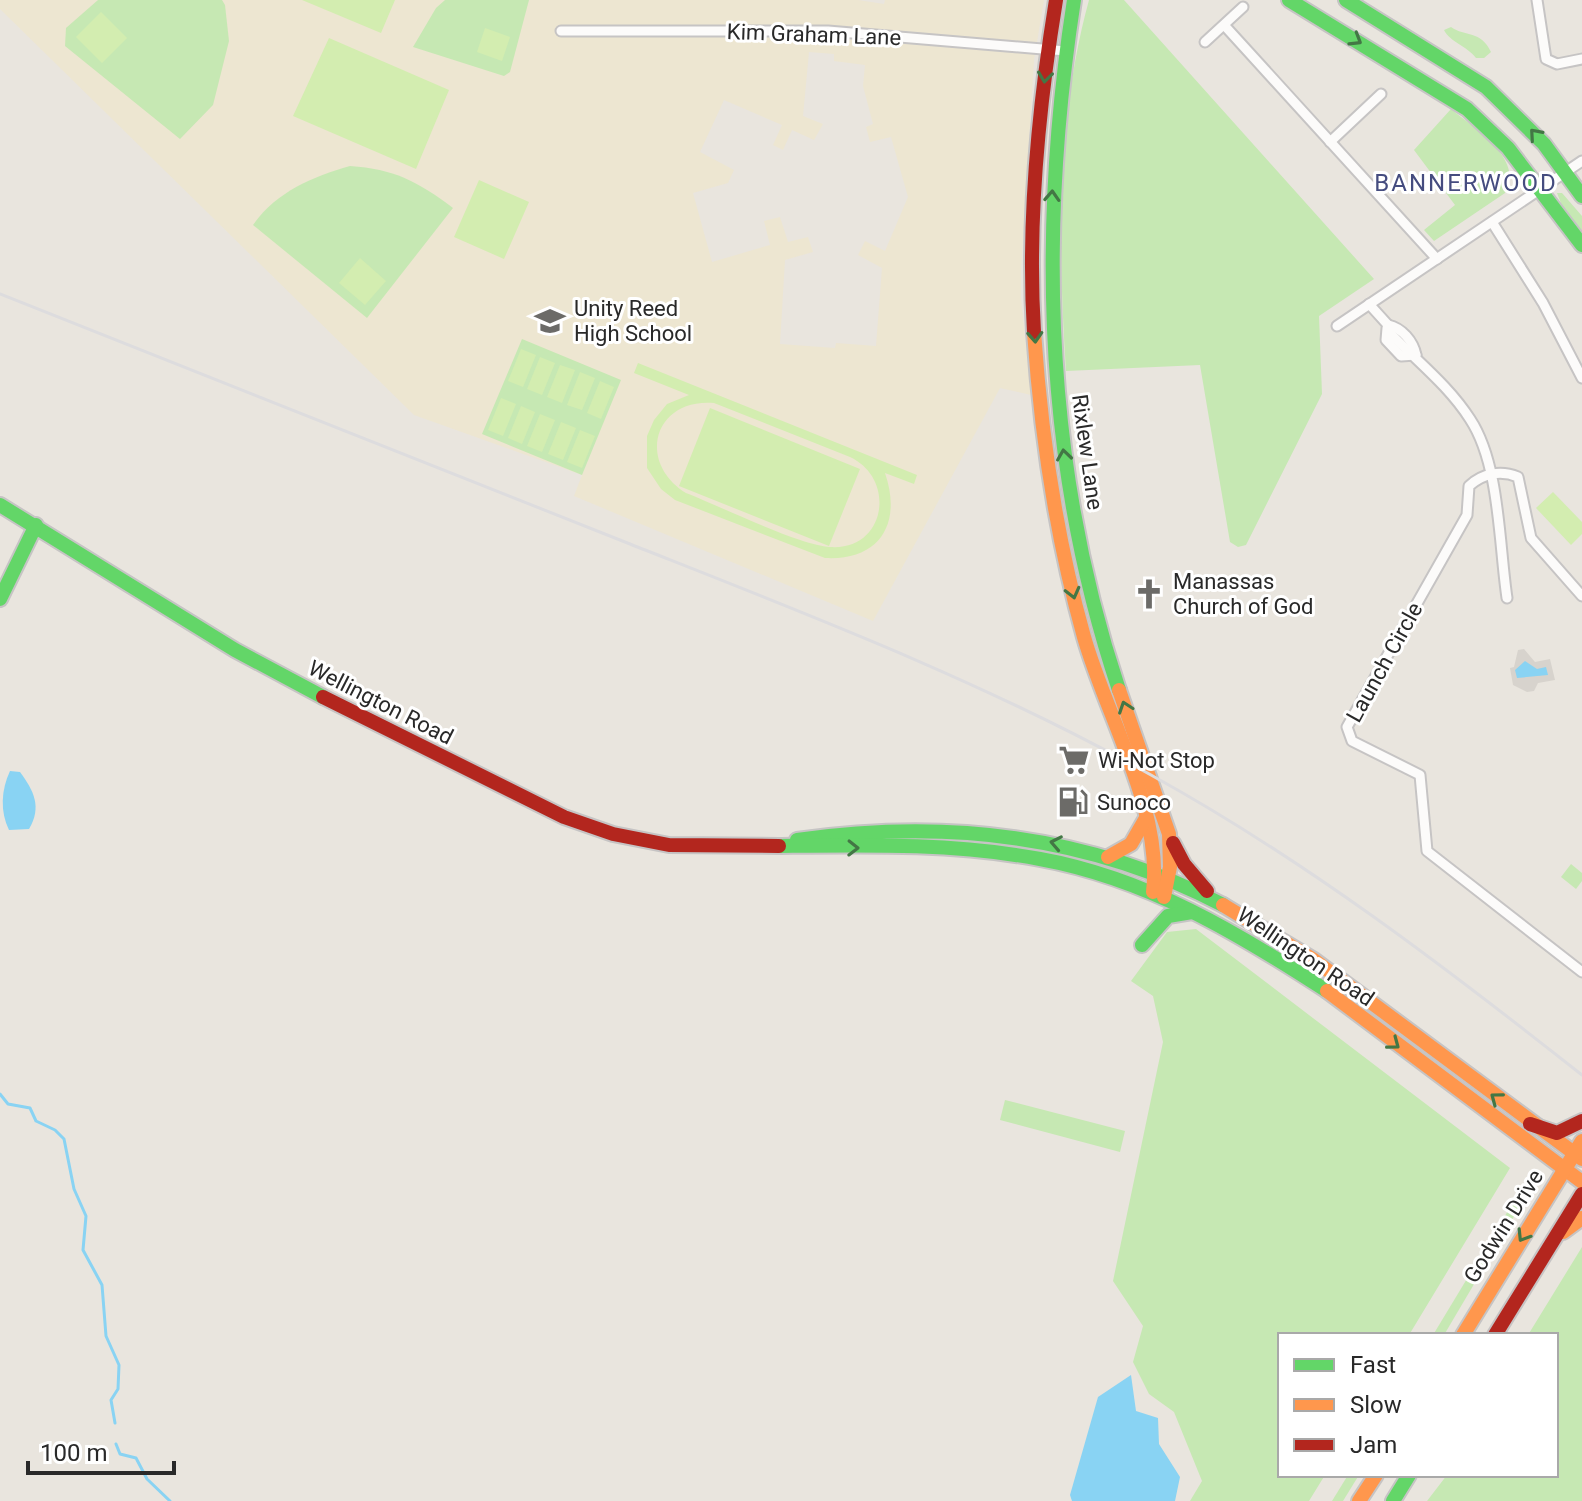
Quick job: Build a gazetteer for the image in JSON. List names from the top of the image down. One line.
{"streets":{"main road":["Rixlew Lane","Wellington Road","Godwin Drive"],"street":["Kim Graham Lane","Launch Circle"]},"crossings":[["Kim Graham Lane","Rixlew Lane"],["Rixlew Lane","Wellington Road"],["Wellington Road","Godwin Drive"]],"districts":["BANNERWOOD"],"places":{"school or university":["Unity Reed High School"],"church":["Manassas Church of God"],"supermarket":["Wi-Not Stop"],"fuel station":["Sunoco"]},"legend":["Fast","Slow","Jam"],"scale_bar":"100 m"}
